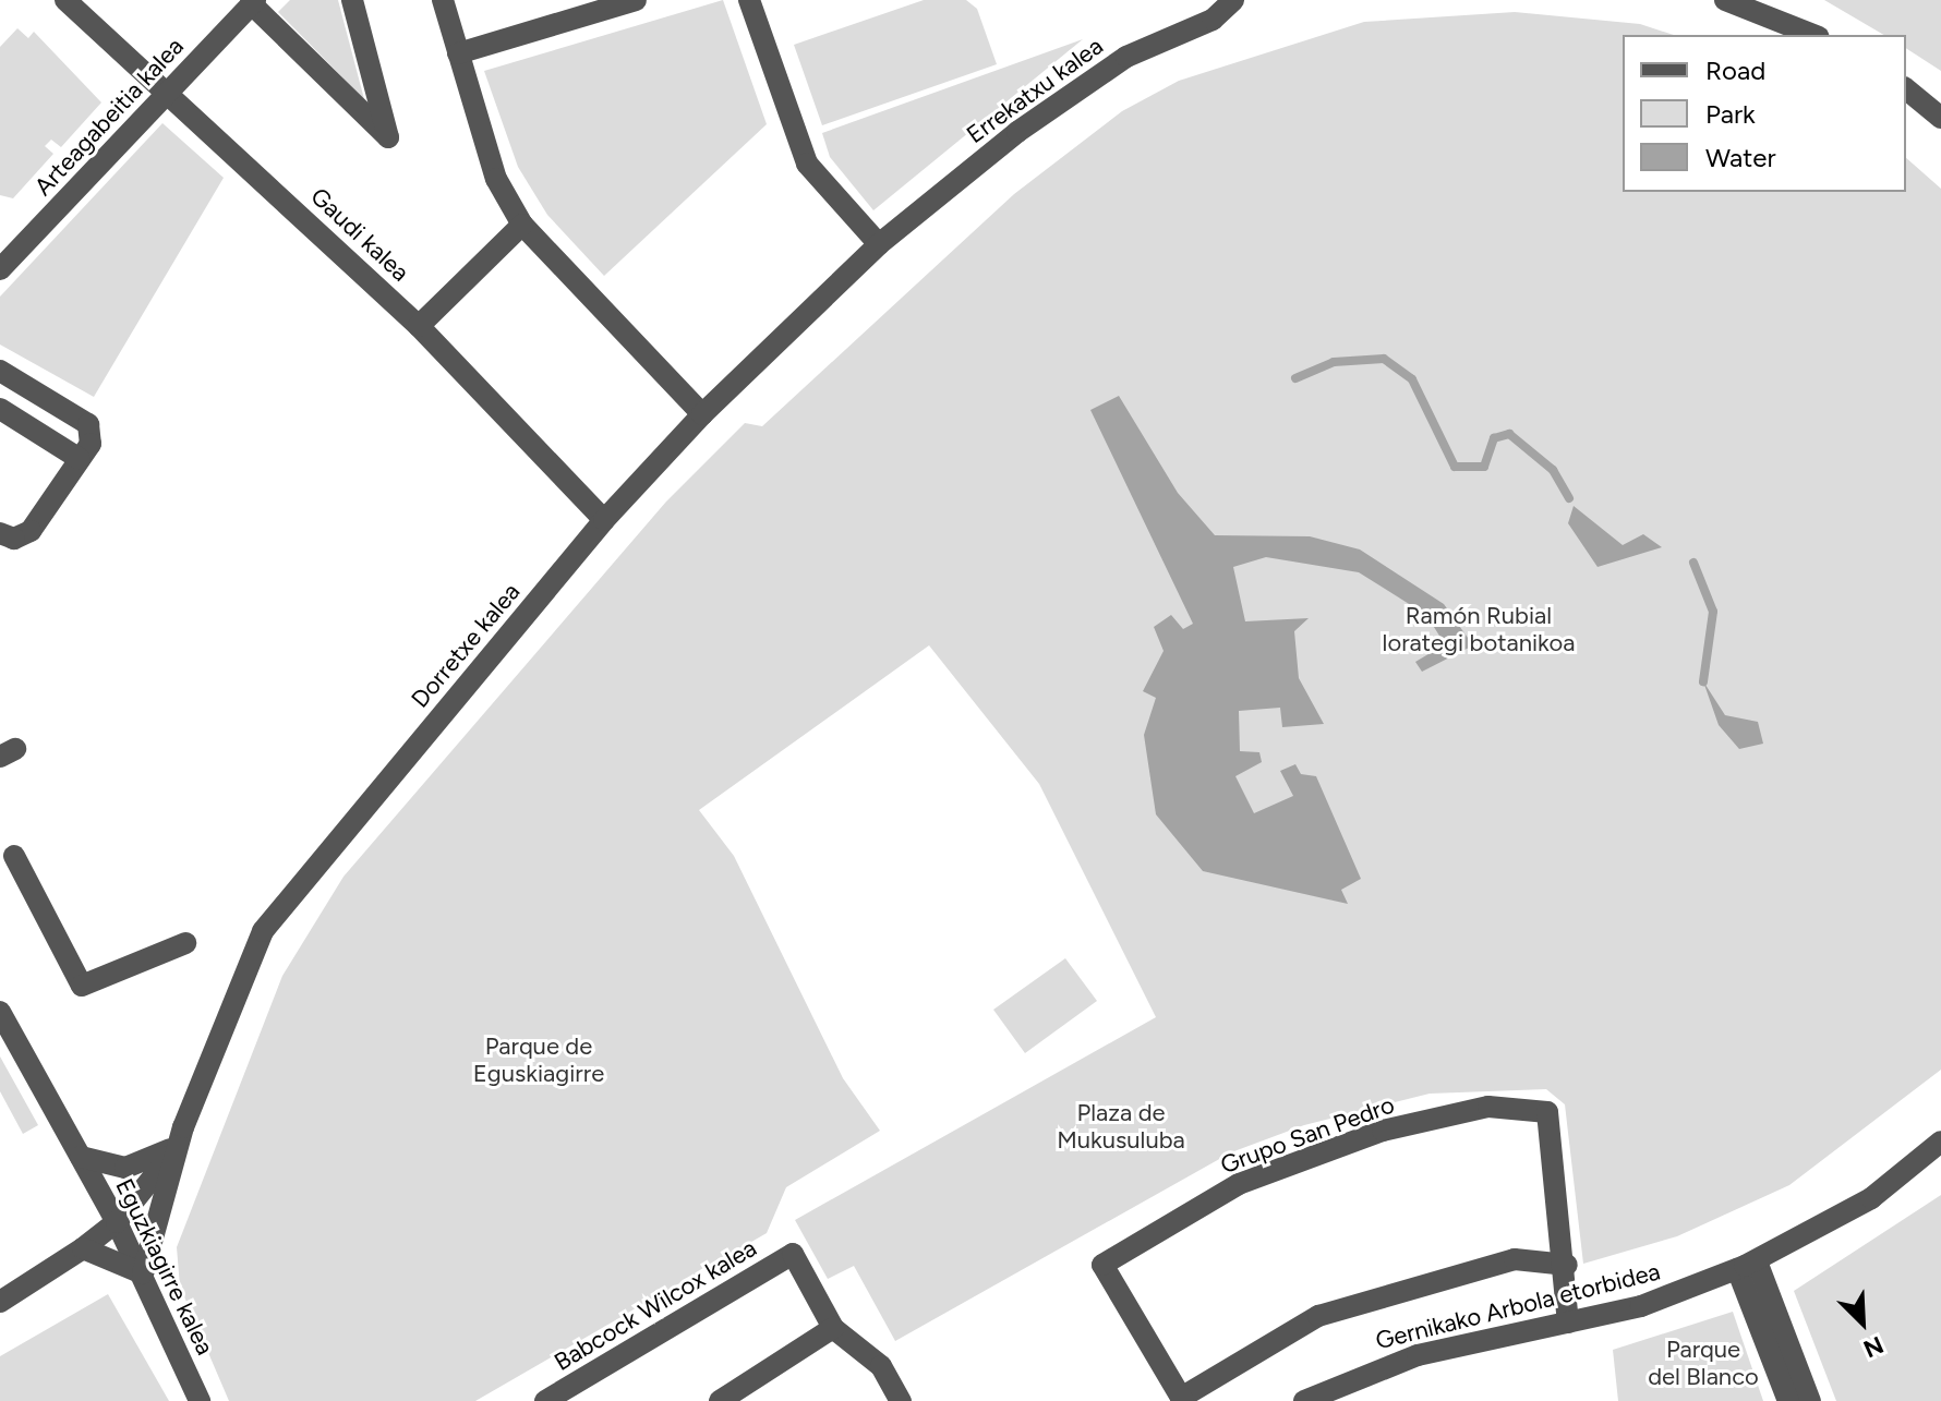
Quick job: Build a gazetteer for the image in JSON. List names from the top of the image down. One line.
{"streets":{"street":["Errekatxu kalea","Arteagabeitia kalea","Gaudi kalea","Dorretxe kalea","Grupo San Pedro","Eguzkiagirre kalea","Babcock Wilcox kalea","Gernikako Arbola etorbidea"]},"crossings":[["Errekatxu kalea","Dorretxe kalea"],["Arteagabeitia kalea","Gaudi kalea"],["Gaudi kalea","Dorretxe kalea"],["Dorretxe kalea","Eguzkiagirre kalea"],["Grupo San Pedro","Gernikako Arbola etorbidea"]],"parks":["Ramón Rubial lorategi botanikoa","Parque de Eguskiagirre","Plaza de Mukusuluba","Parque del Blanco"],"legend":["Road","Park","Water"],"north":"bottom right"}
